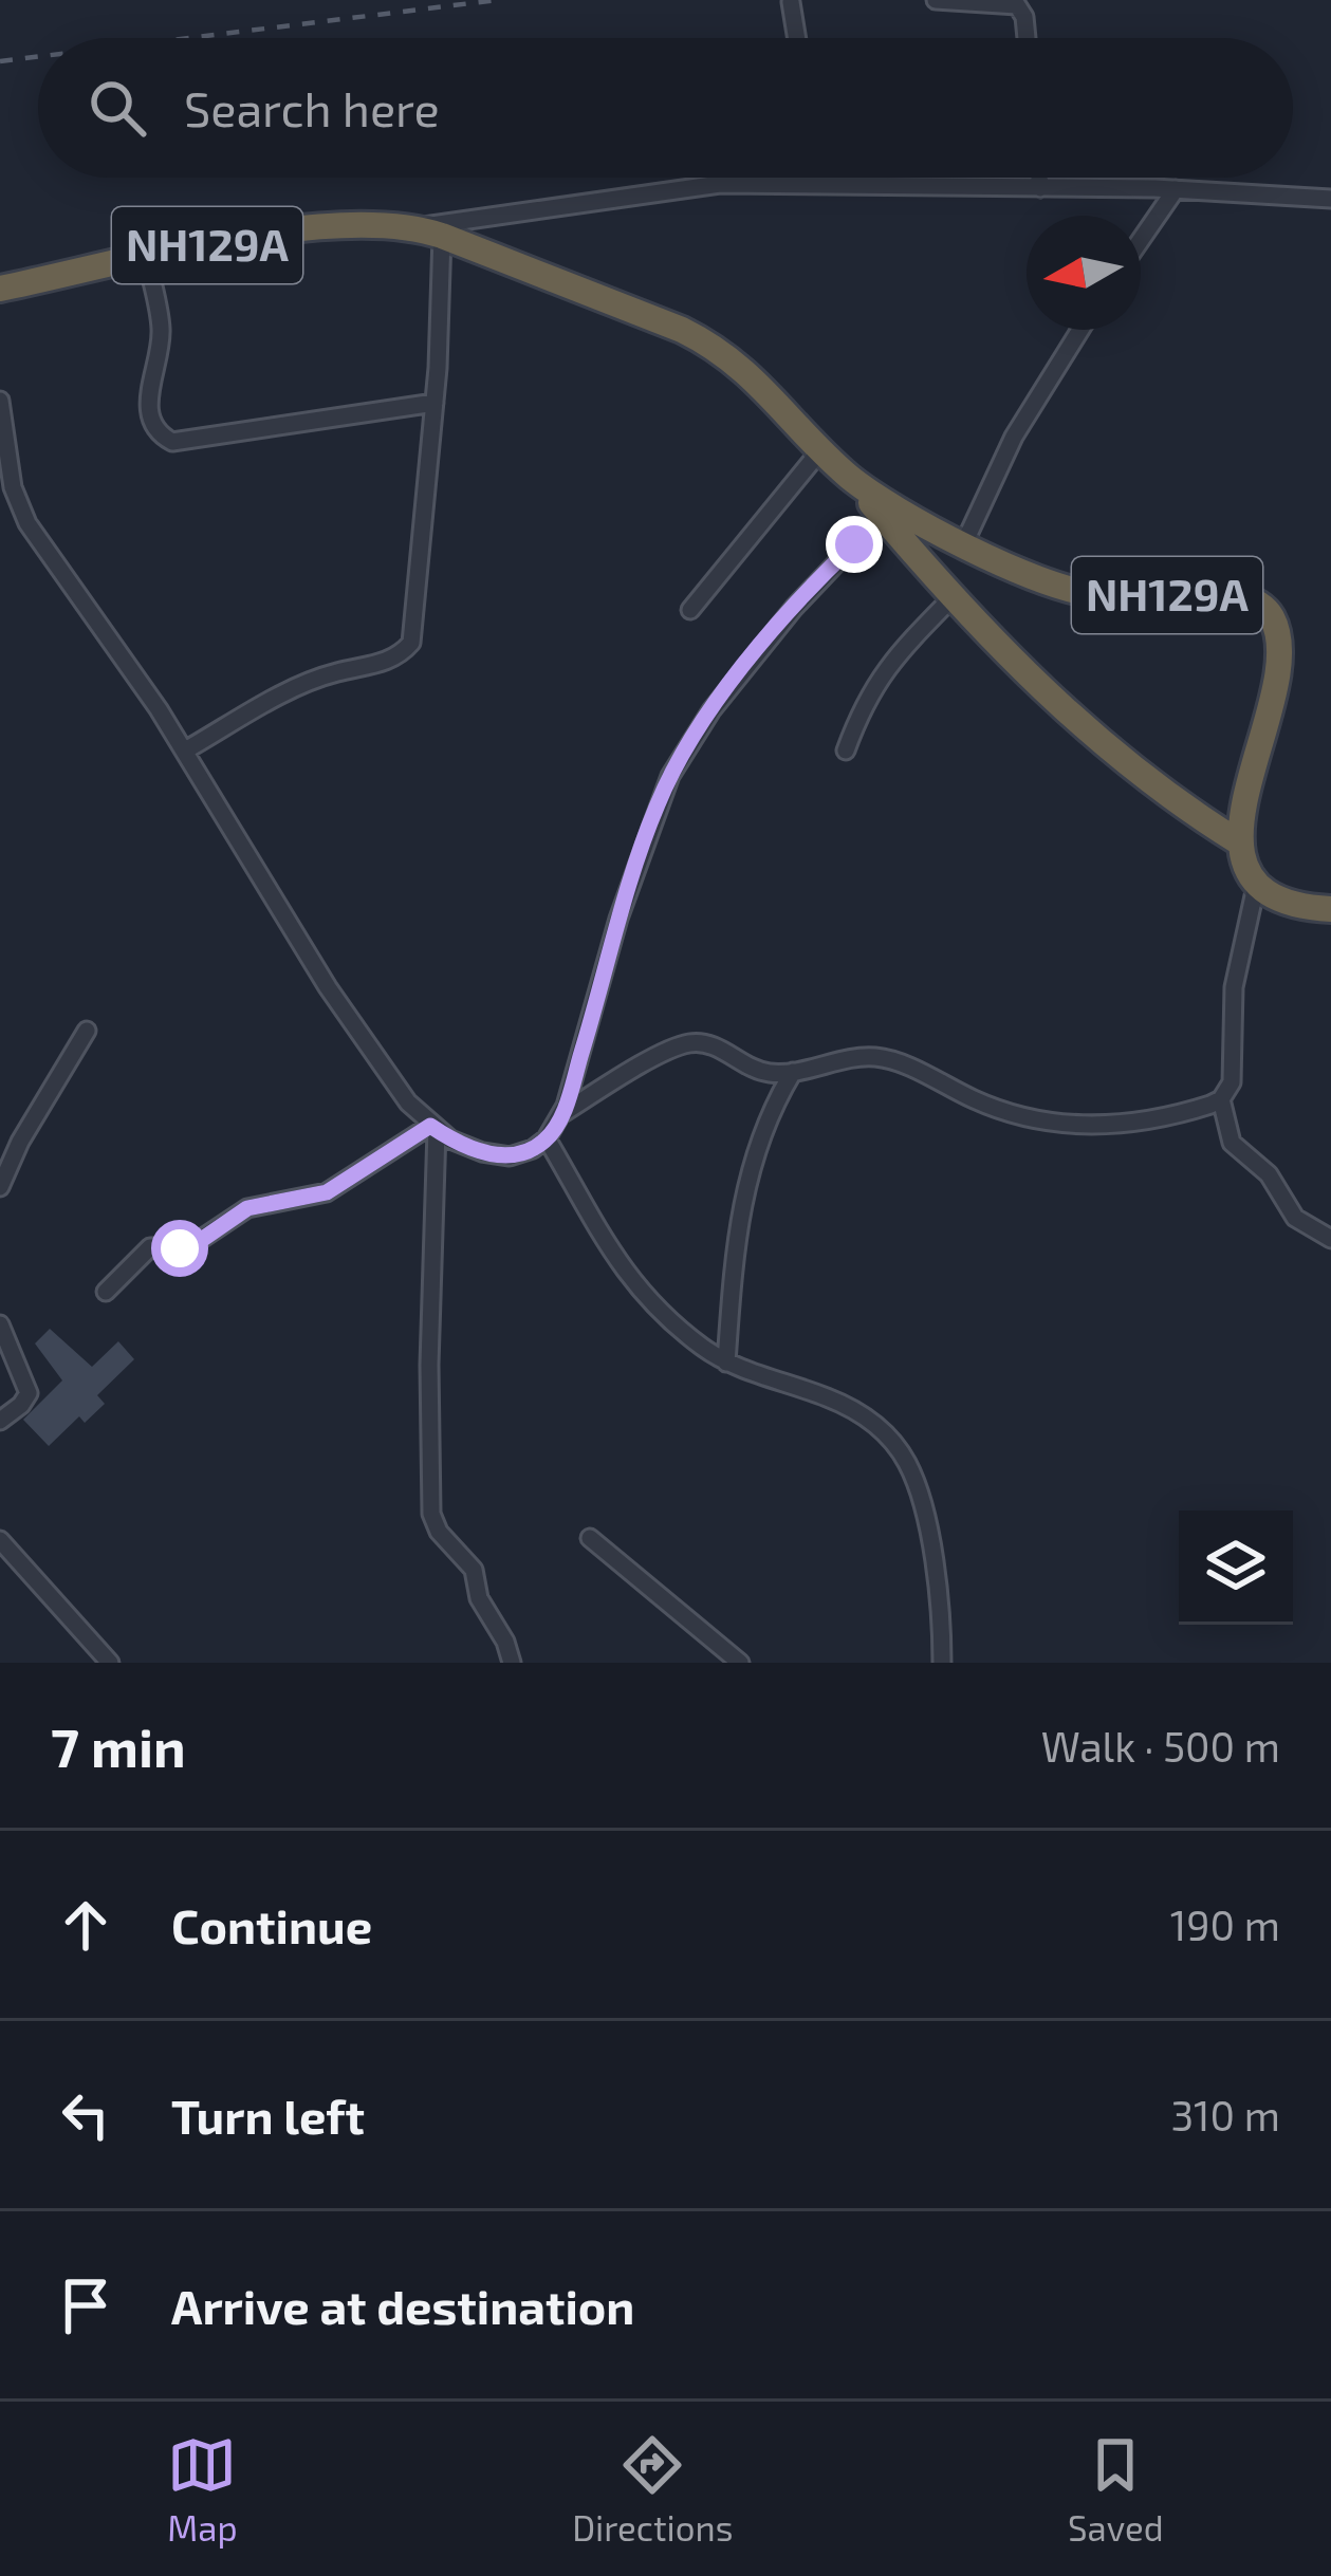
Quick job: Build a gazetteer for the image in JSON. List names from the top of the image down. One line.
{"streets":{"highway":["NH129A"]},"north":"left","page":{"search":"Search here","heading":["7 min","Walk · 500 m"],"list":[["Continue","190 m"],["Turn left","310 m"],"Arrive at destination"],"nav":["Map","Directions","Saved"]}}
